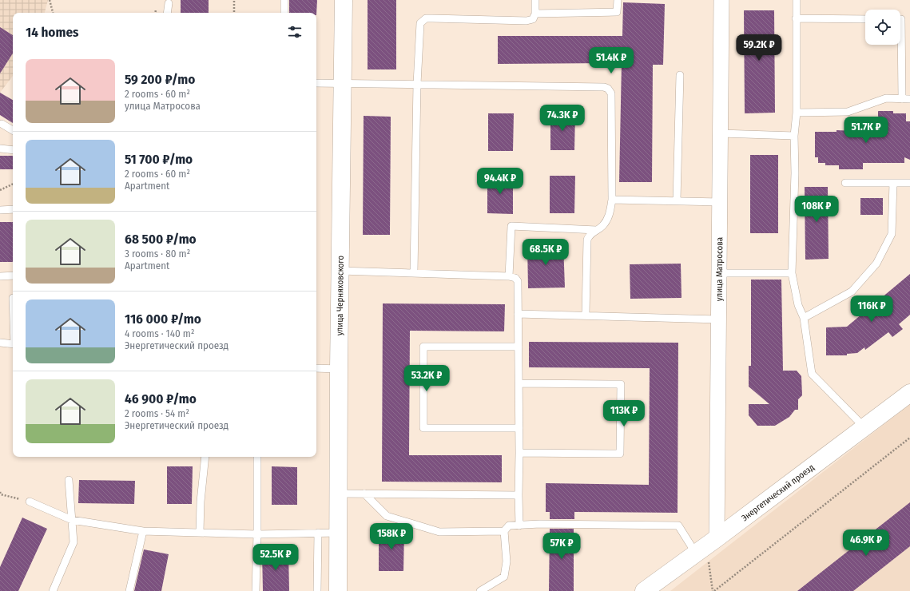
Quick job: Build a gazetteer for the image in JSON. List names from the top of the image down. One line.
{"streets":{"street":["улица Матросова","улица Черняховского","Энергетический проезд"]},"crossings":[["улица Матросова","Энергетический проезд"]],"page":{"heading":"14 homes","price":["59.2K ₽","51.4K ₽","74.3K ₽","51.7K ₽","94.4K ₽","108K ₽","68.5K ₽","116K ₽","53.2K ₽","113K ₽","158K ₽","46.9K ₽","57K ₽","52.5K ₽"],"list":[{"name":"59 200 ₽/mo","note":"2 rooms · 60 m² · улица Матросова"},{"name":"51 700 ₽/mo","note":"2 rooms · 60 m² · Apartment"},{"name":"68 500 ₽/mo","note":"3 rooms · 80 m² · Apartment"},{"name":"116 000 ₽/mo","note":"4 rooms · 140 m² · Энергетический проезд"},{"name":"46 900 ₽/mo","note":"2 rooms · 54 m² · Энергетический проезд"}]}}
